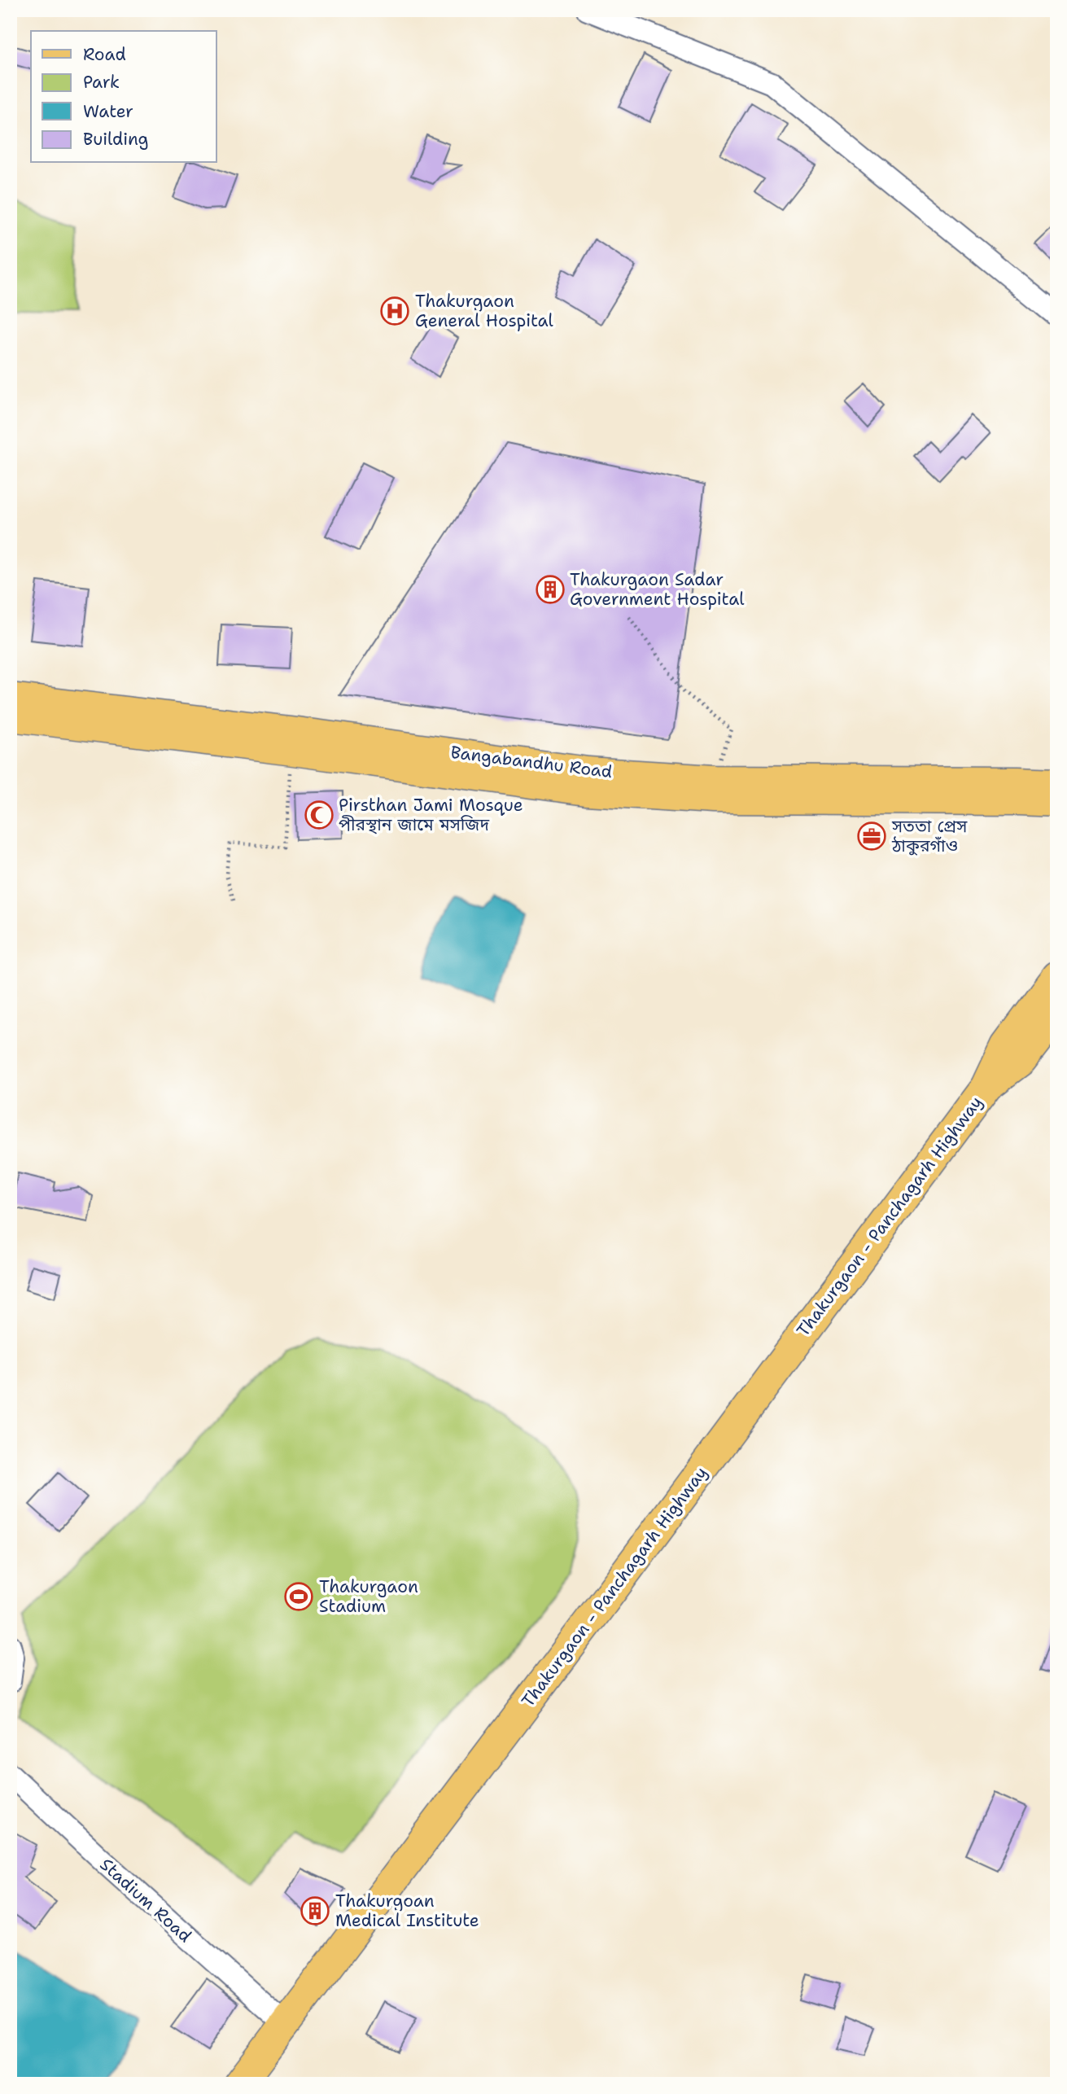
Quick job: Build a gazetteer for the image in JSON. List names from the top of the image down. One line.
{"streets":{"highway":["Thakurgaon - Panchagarh Highway"],"main road":["Bangabandhu Road"],"street":["Stadium Road"]},"crossings":[["Thakurgaon - Panchagarh Highway","Stadium Road"]],"places":{"hospital":["Thakurgaon General Hospital"],"building":["Thakurgaon Sadar Government Hospital","Thakurgoan Medical Institute"],"mosque":["Pirsthan Jami Mosque পীরস্থান জামে মসজিদ"],"office":["সততা প্রেস ঠাকুরগাঁও"],"sports":["Thakurgaon Stadium"]},"legend":["Road","Park","Water","Building"]}
